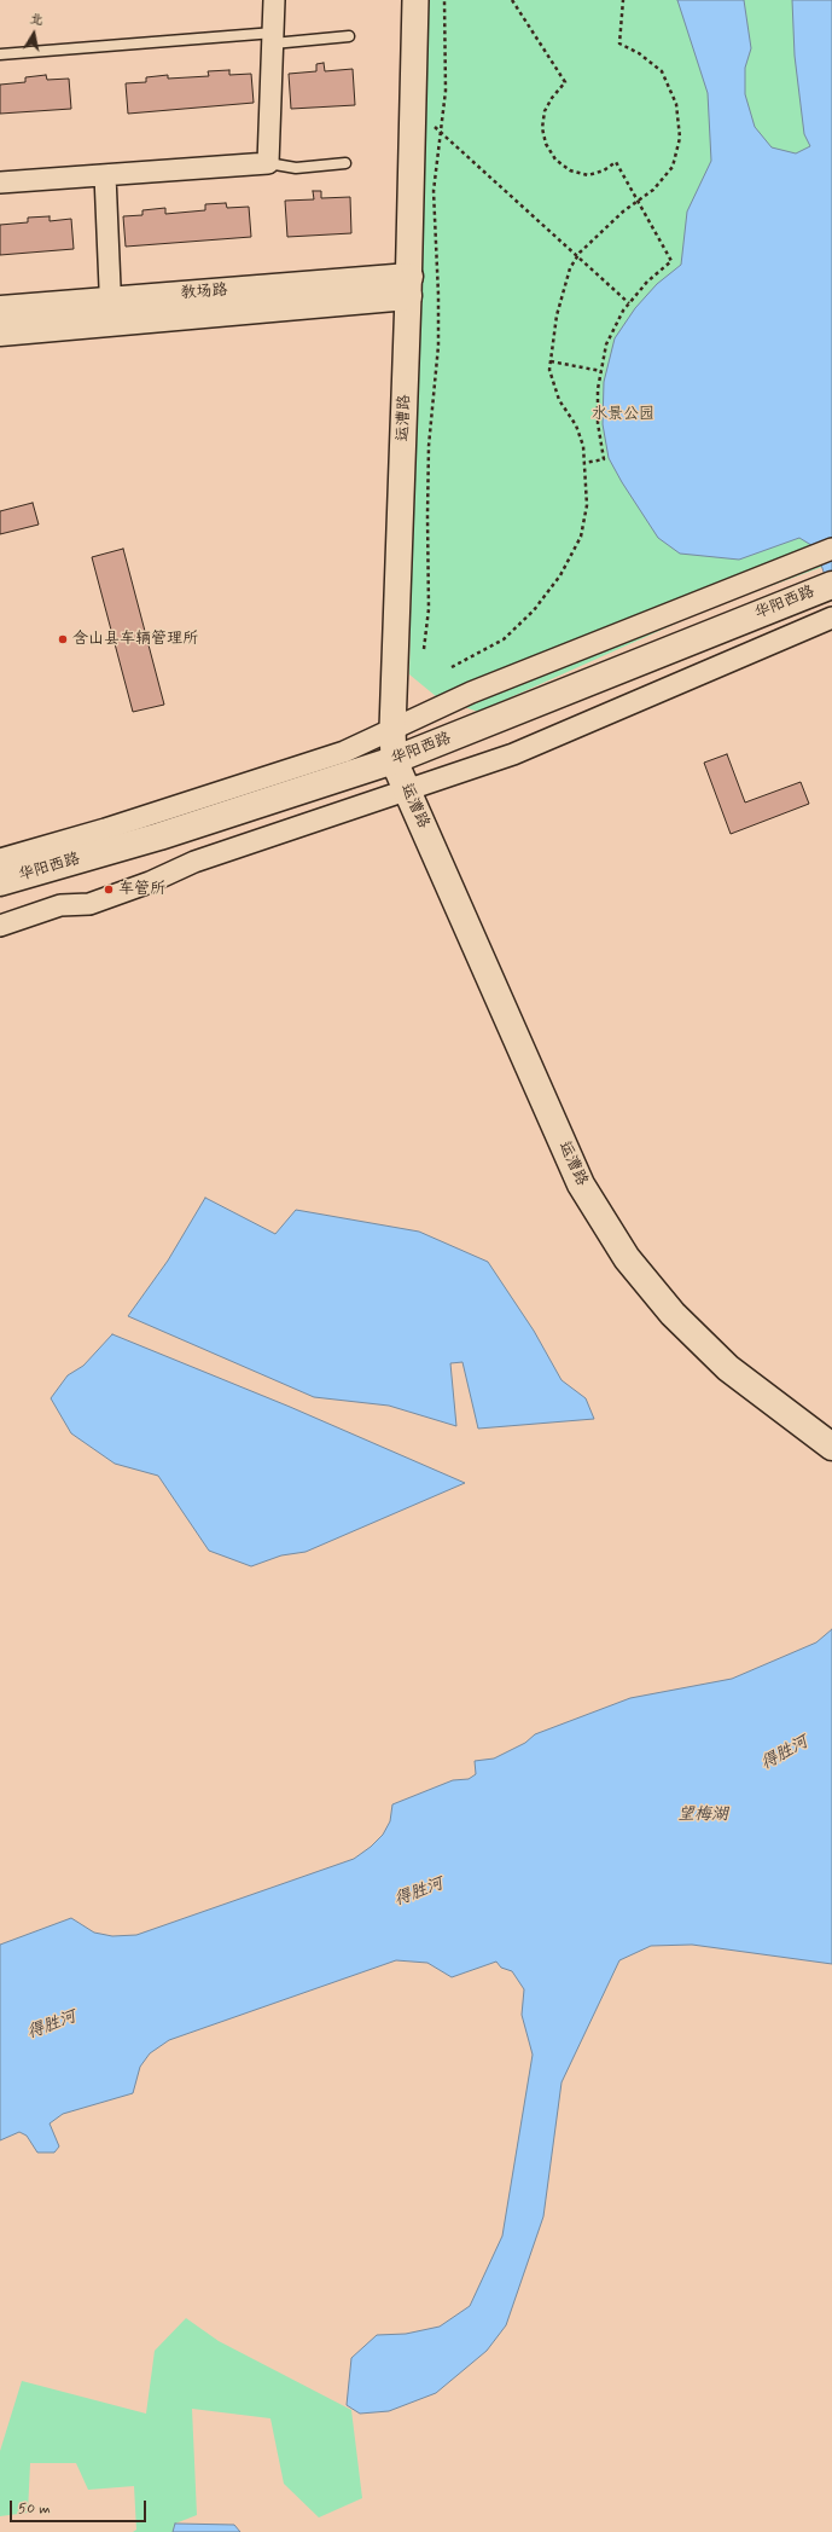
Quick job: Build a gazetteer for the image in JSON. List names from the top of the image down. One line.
{"streets":{"main road":["教场路","运漕路","华阳西路"]},"crossings":[["教场路","运漕路"],["运漕路","华阳西路"]],"water":["得胜河","望梅湖"],"parks":["水景公园"],"places":["含山县车辆管理所","车管所"],"scale_bar":"50 m","north":"top"}
